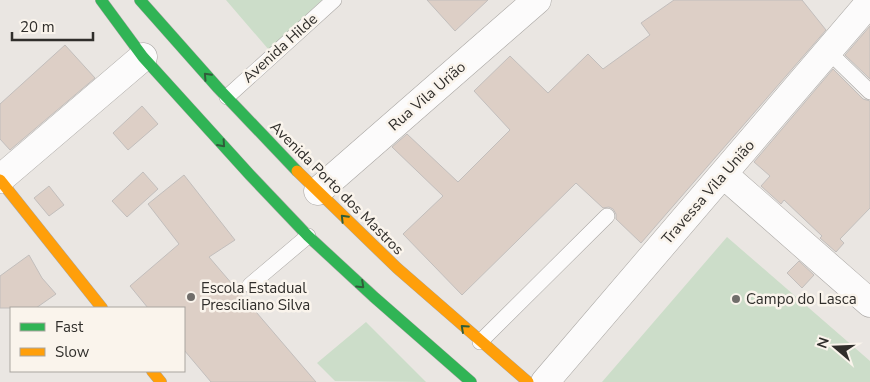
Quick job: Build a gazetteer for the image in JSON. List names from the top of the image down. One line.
{"streets":{"main road":["Avenida Porto dos Mastros"],"street":["Rua Vila Urião","Travessa Vila União"],"lane":["Avenida Hilde"]},"crossings":[["Avenida Hilde","Avenida Porto dos Mastros"],["Rua Vila Urião","Avenida Porto dos Mastros"]],"places":["Escola Estadual Presciliano Silva","Campo do Lasca"],"legend":["Fast","Slow"],"scale_bar":"20 m","north":"left"}
